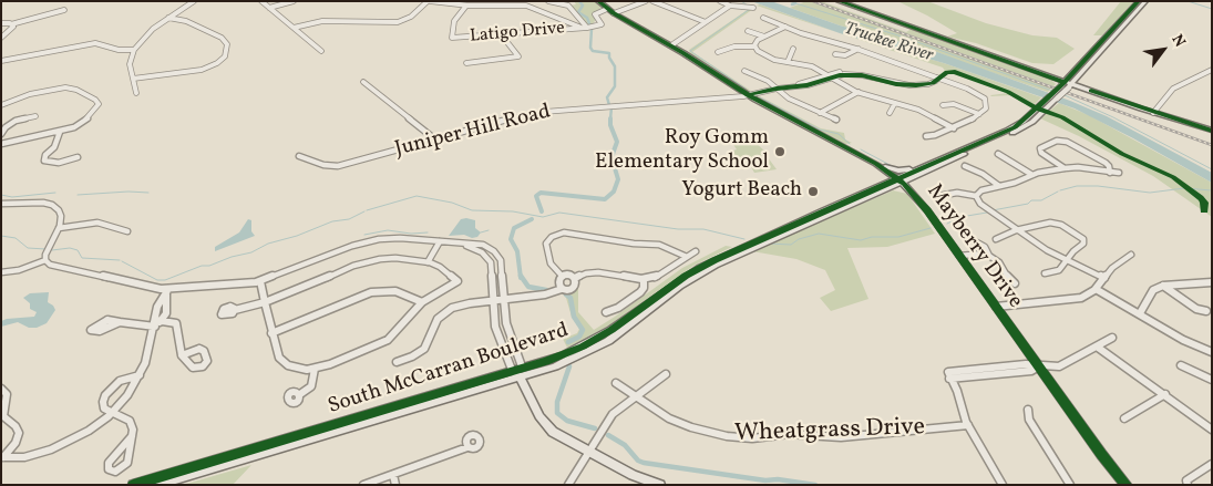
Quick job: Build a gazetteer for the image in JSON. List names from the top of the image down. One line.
{"streets":{"main road":["Mayberry Drive","South McCarran Boulevard"],"street":["Latigo Drive","Juniper Hill Road","Wheatgrass Drive"]},"crossings":[["Juniper Hill Road","Mayberry Drive"],["Mayberry Drive","South McCarran Boulevard"]],"water":["Truckee River"],"places":["Roy Gomm Elementary School","Yogurt Beach"],"north":"top right"}
